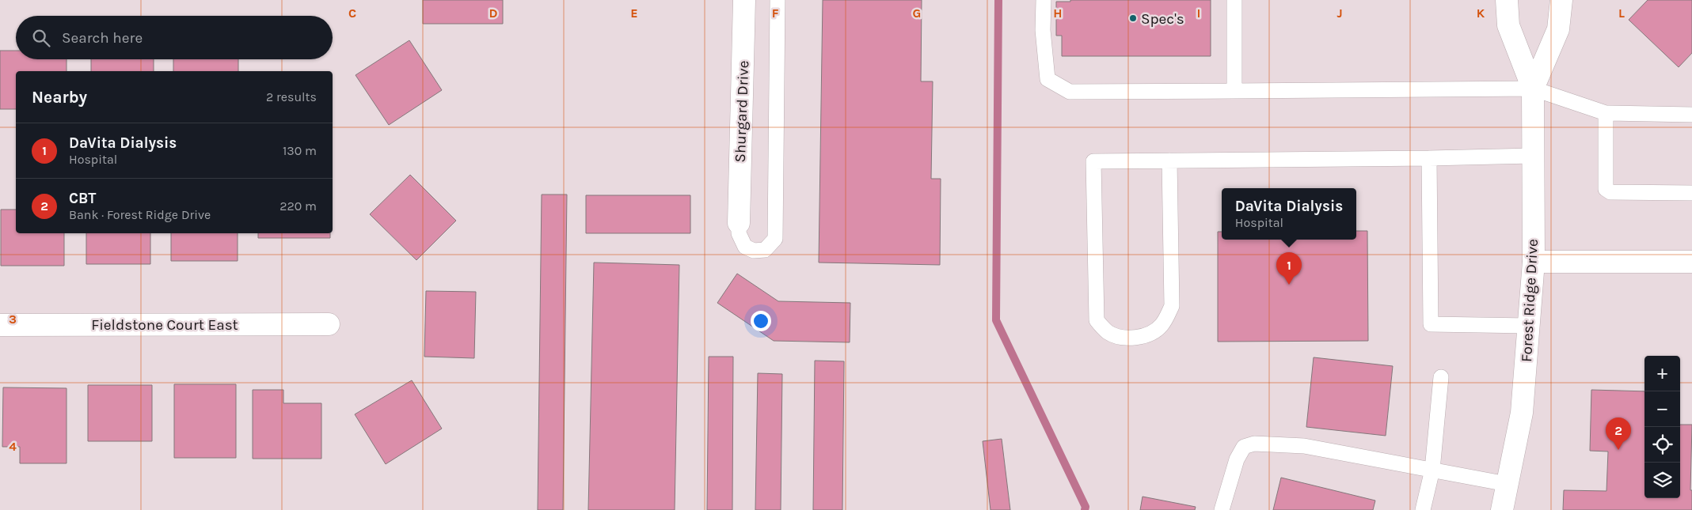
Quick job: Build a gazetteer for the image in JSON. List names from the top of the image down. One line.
{"streets":{"street":["Shurgard Drive","Forest Ridge Drive","Fieldstone Court East"]},"places":["Spec's"],"page":{"search":"Search here","heading":["Nearby","2 results"],"list":[{"mark":"1","name":"DaVita Dialysis","note":"Hospital","value":"130 m"},{"mark":"2","name":"CBT","note":"Bank · Forest Ridge Drive","value":"220 m"}],"popup":["DaVita Dialysis","Hospital"],"pins":["1","2"],"map_buttons":["+","−"]},"grid":{"columns":["C","D","E","F","G","H","I","J","K","L"],"rows":["3","4"]}}
